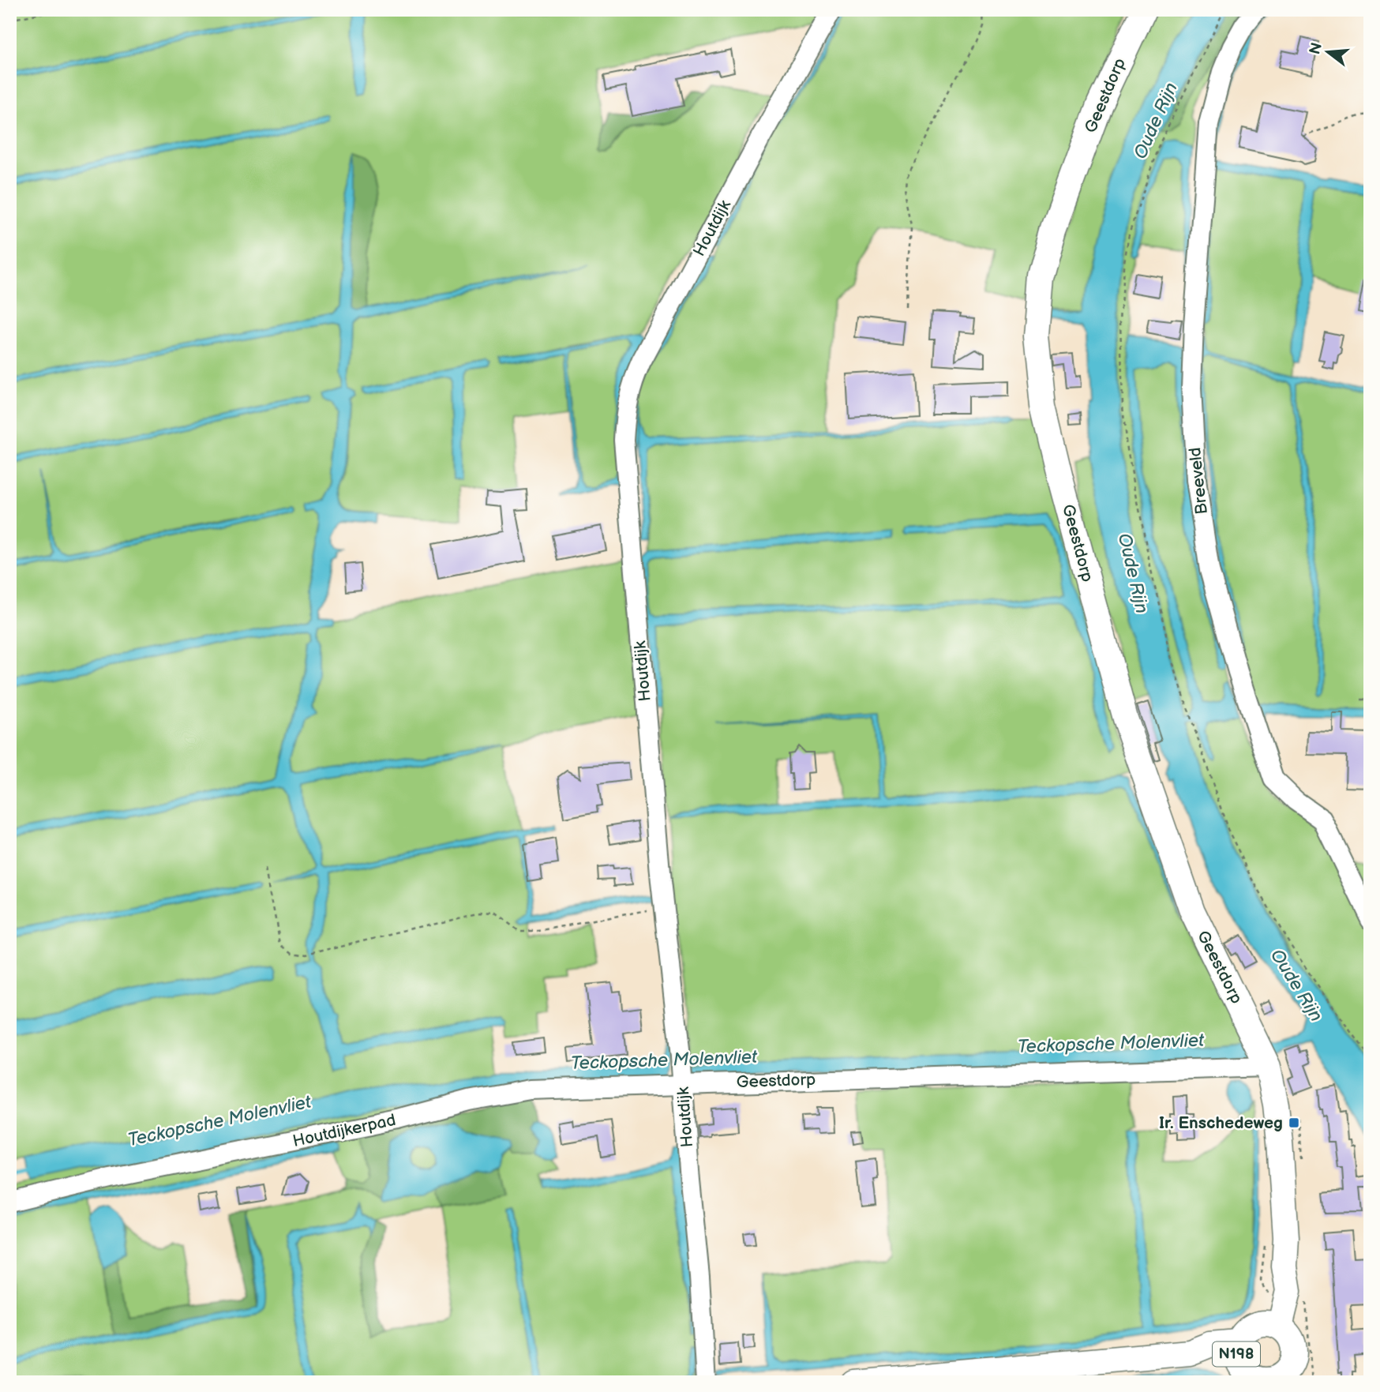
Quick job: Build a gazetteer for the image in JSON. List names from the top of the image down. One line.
{"streets":{"main road":["Geestdorp","N198"],"street":["Houtdijk","Breeveld","Houtdijkerpad"]},"crossings":[["Geestdorp","Houtdijk"],["Geestdorp","Houtdijkerpad"],["Geestdorp","N198"],["Houtdijk","Houtdijkerpad"]],"water":["Oude Rijn","Teckopsche Molenvliet"],"places":{"transit":["Ir. Enschedeweg"]},"north":"left"}
